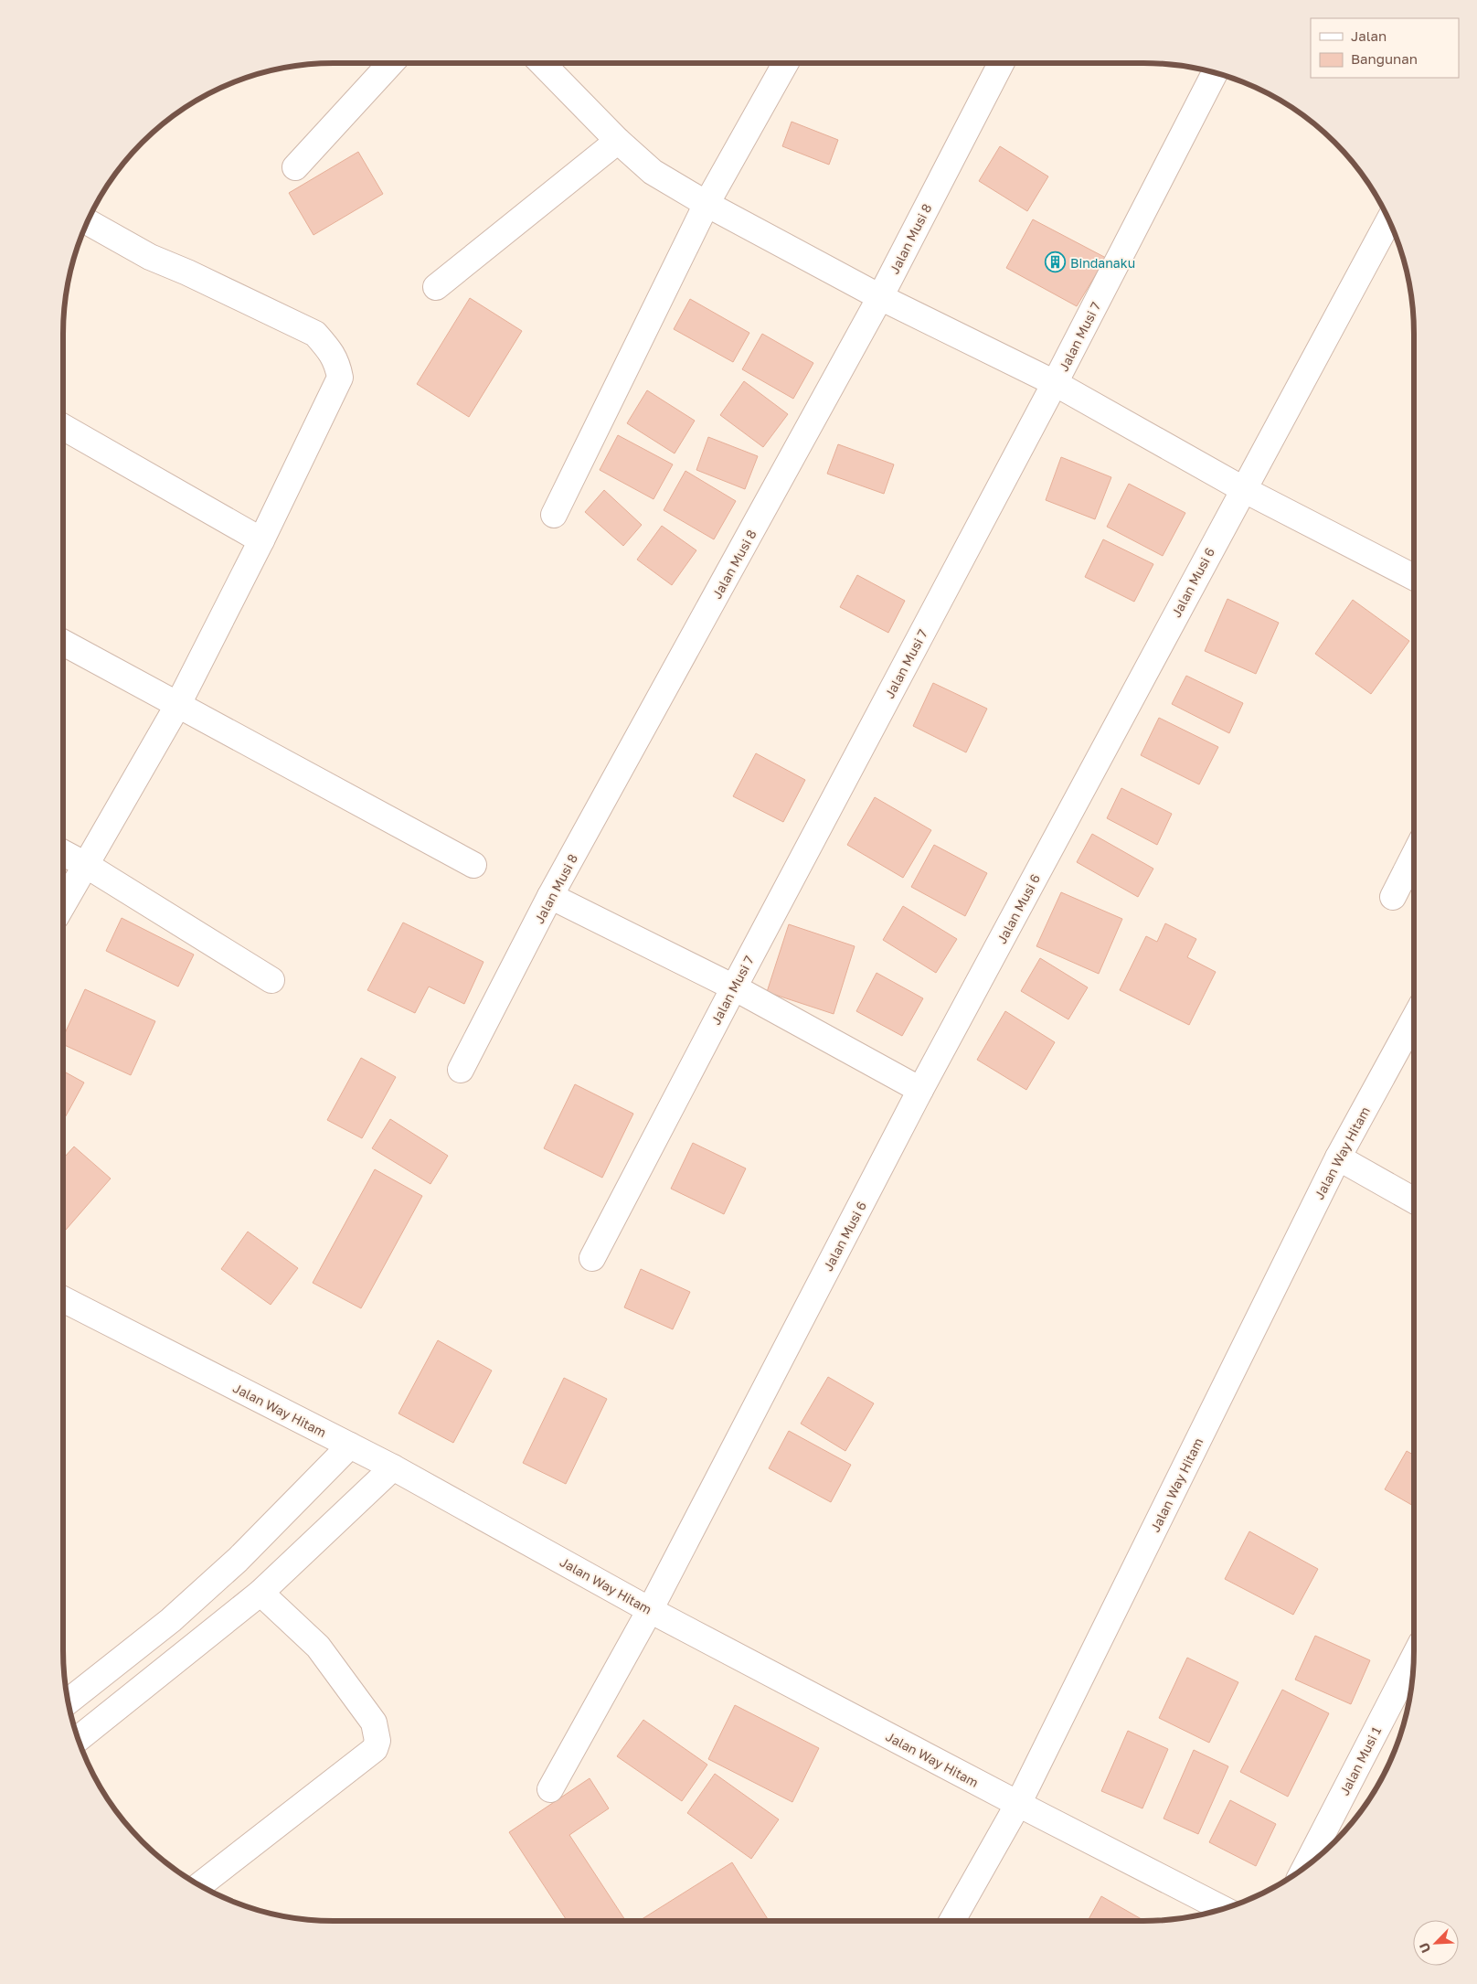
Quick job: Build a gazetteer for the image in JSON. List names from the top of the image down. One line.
{"streets":{"street":["Jalan Musi 8","Jalan Musi 7","Jalan Musi 6","Jalan Way Hitam","Jalan Musi 1"]},"crossings":[["Jalan Musi 6","Jalan Way Hitam"]],"places":{"building":["Bindanaku"]},"legend":["Jalan","Bangunan"],"north":"bottom left"}
